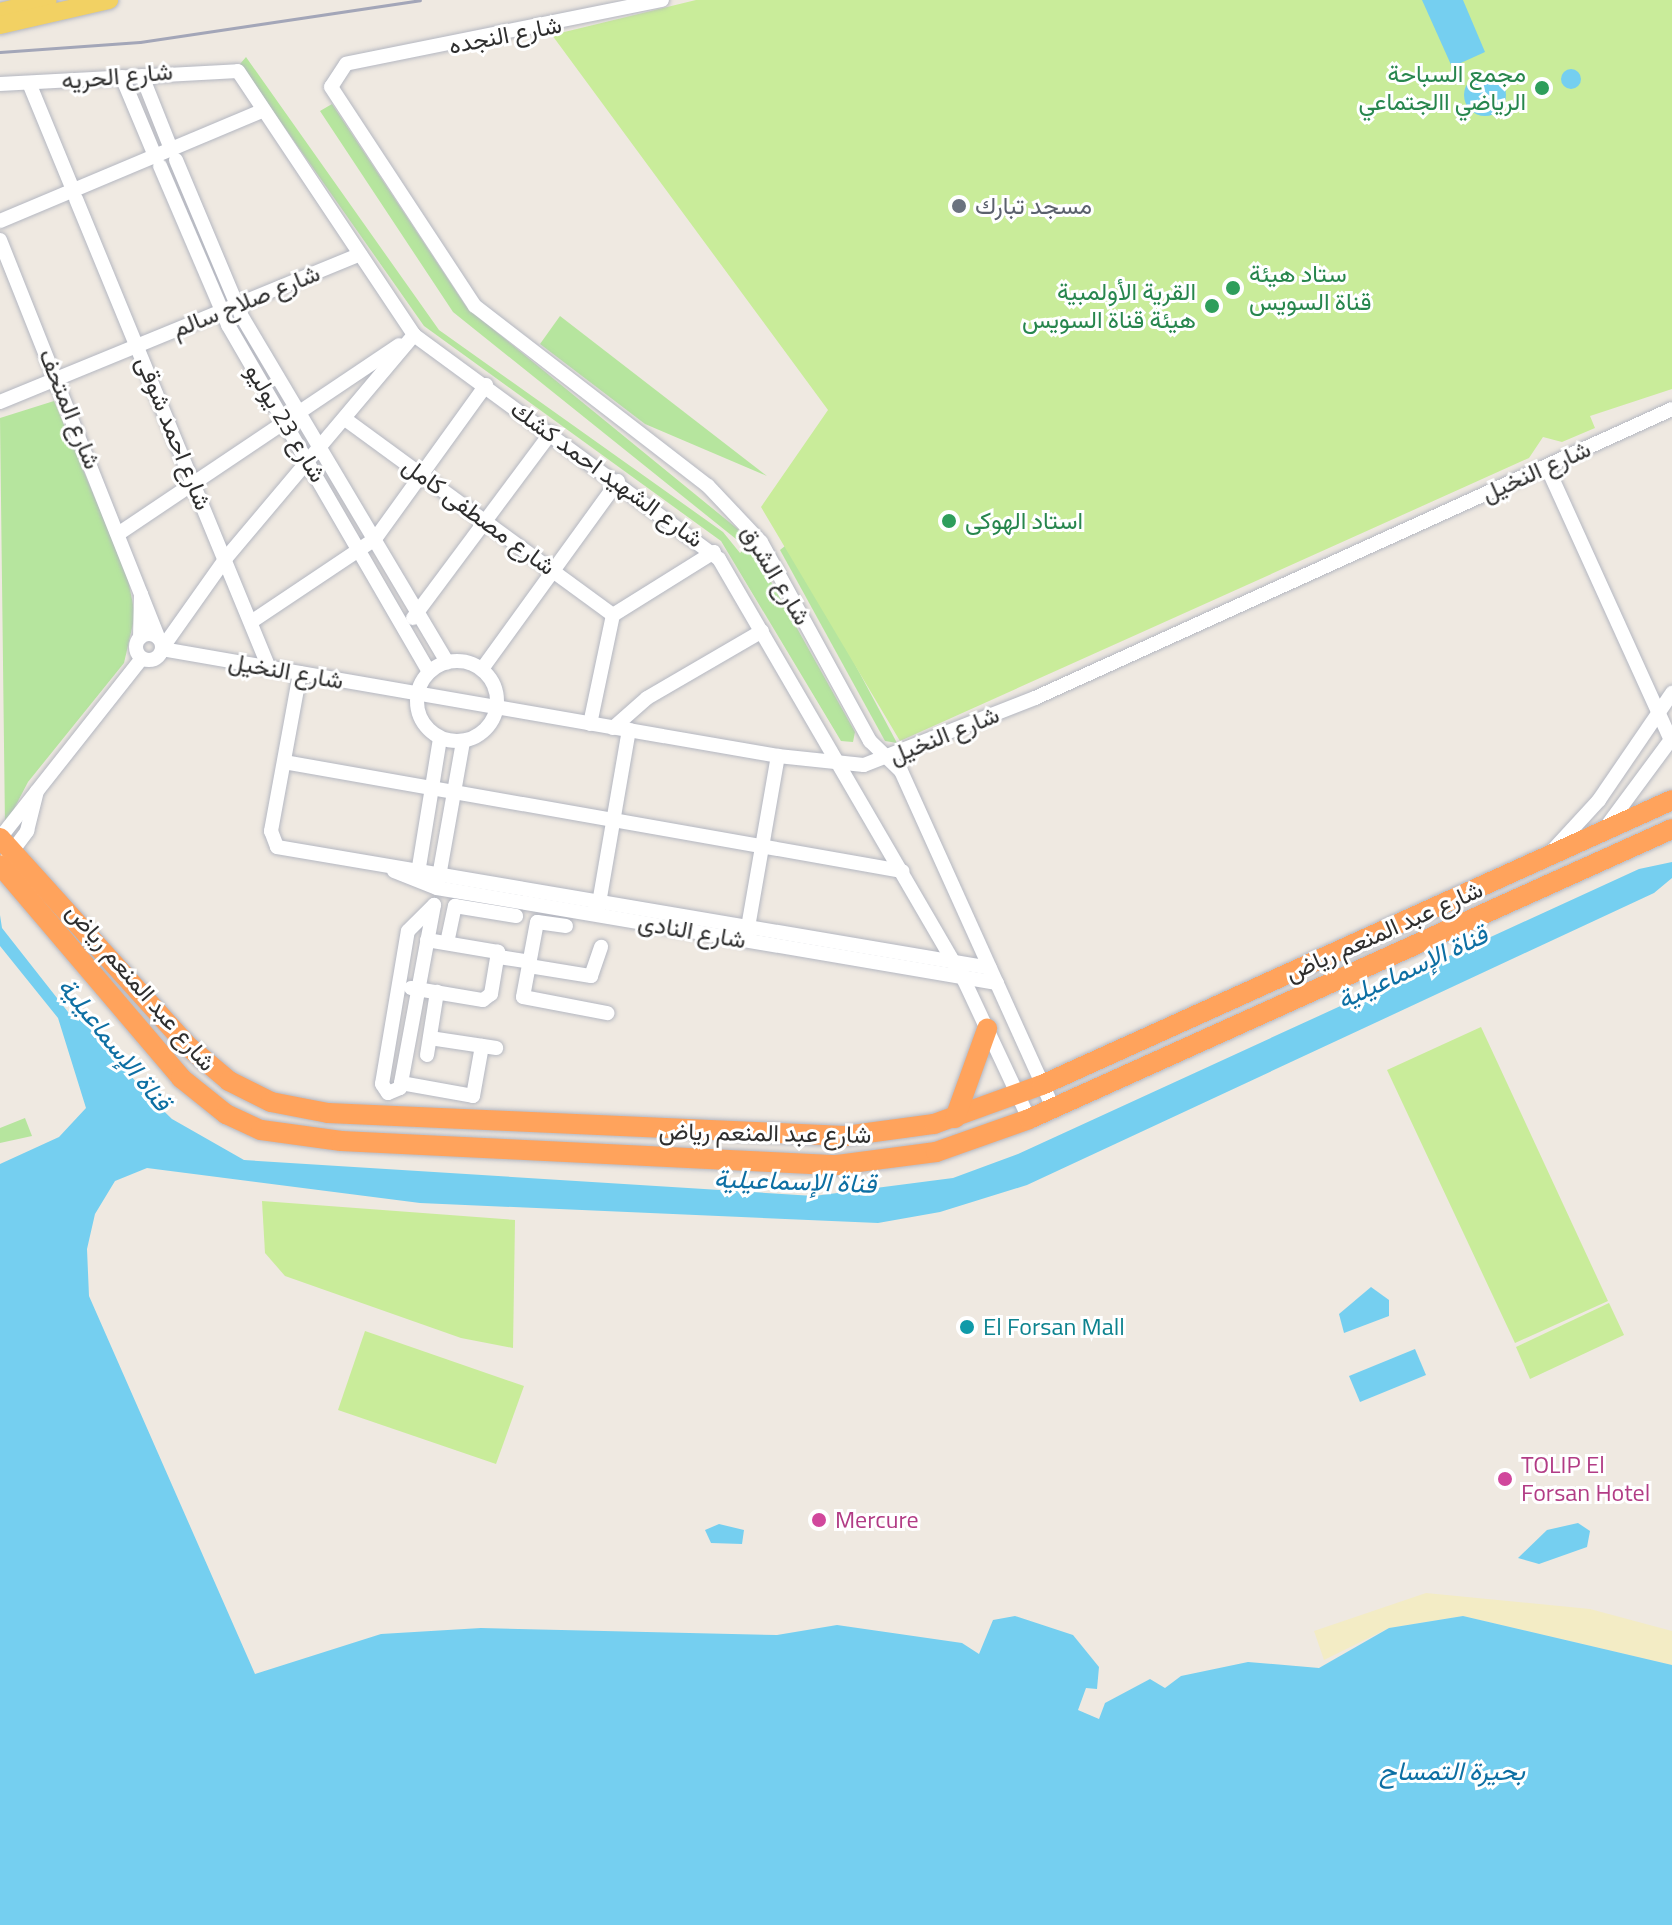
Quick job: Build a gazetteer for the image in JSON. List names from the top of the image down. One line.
{"streets":{"highway":["شارع عبد المنعم رياض"],"street":["شارع النجده","شارع الحريه","شارع صلاح سالم","شارع المتحف","شارع 23 يوليو","شارع احمد شوقى","شارع النخيل","شارع الشهيد احمد كشك","شارع مصطفى كامل","شارع الشرق","شارع النادى"]},"crossings":[["شارع النجده","شارع الشرق"],["شارع الحريه","شارع 23 يوليو"],["شارع الحريه","شارع احمد شوقى"],["شارع الحريه","شارع الشهيد احمد كشك"],["شارع صلاح سالم","شارع المتحف"],["شارع صلاح سالم","شارع 23 يوليو"],["شارع صلاح سالم","شارع احمد شوقى"],["شارع صلاح سالم","شارع الشهيد احمد كشك"],["شارع المتحف","شارع النخيل"],["شارع احمد شوقى","شارع النخيل"],["شارع النخيل","شارع الشهيد احمد كشك"],["شارع النخيل","شارع الشرق"],["شارع النخيل","شارع النادى"],["شارع الشهيد احمد كشك","شارع النادى"],["شارع الشرق","شارع النادى"],["شارع الشرق","شارع عبد المنعم رياض"]],"water":["قناة الإسماعيلية","بحيرة التمساح"],"places":["مجمع السباحة الرياضي االجتماعي","مسجد تبارك","ستاد هيئة قناة السويس","القرية الأولمبية هيئة قناة السويس","استاد الهوكى","El Forsan Mall","TOLIP El Forsan Hotel","Mercure"]}
